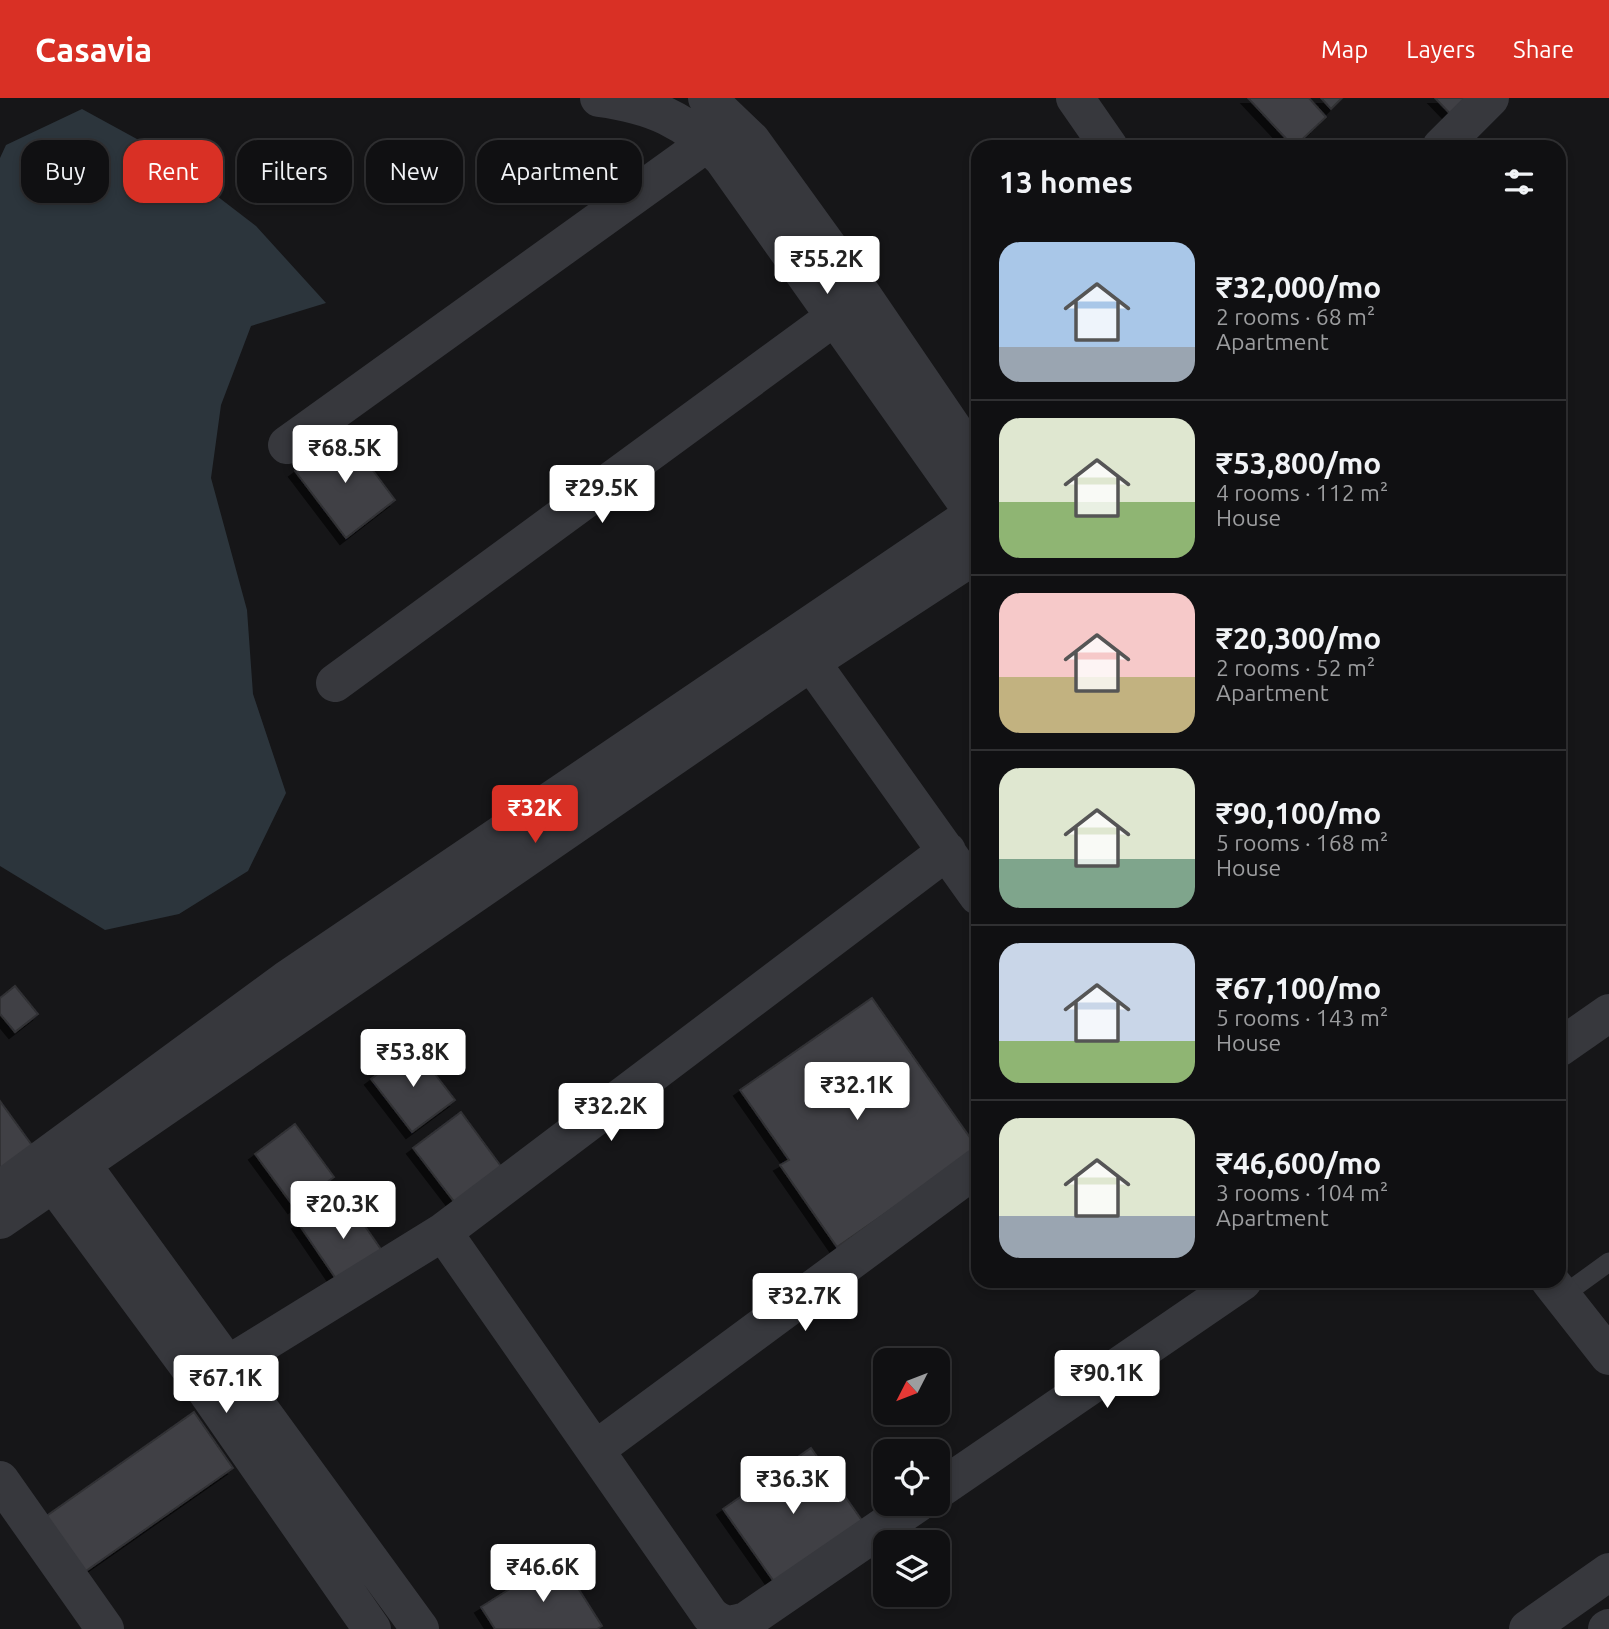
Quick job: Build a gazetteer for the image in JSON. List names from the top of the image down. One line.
{"north":"bottom left","page":{"header":"Casavia","nav":["Map","Layers","Share"],"chip":["Buy","Rent","Filters","New","Apartment"],"heading":"13 homes","list":[{"name":"₹32,000/mo","note":"2 rooms · 68 m² · Apartment"},{"name":"₹53,800/mo","note":"4 rooms · 112 m² · House"},{"name":"₹20,300/mo","note":"2 rooms · 52 m² · Apartment"},{"name":"₹90,100/mo","note":"5 rooms · 168 m² · House"},{"name":"₹67,100/mo","note":"5 rooms · 143 m² · House"},{"name":"₹46,600/mo","note":"3 rooms · 104 m² · Apartment"}],"price":["₹55.2K","₹68.5K","₹29.5K","₹32K","₹53.8K","₹32.1K","₹32.2K","₹20.3K","₹32.7K","₹90.1K","₹67.1K","₹36.3K","₹46.6K"]}}
